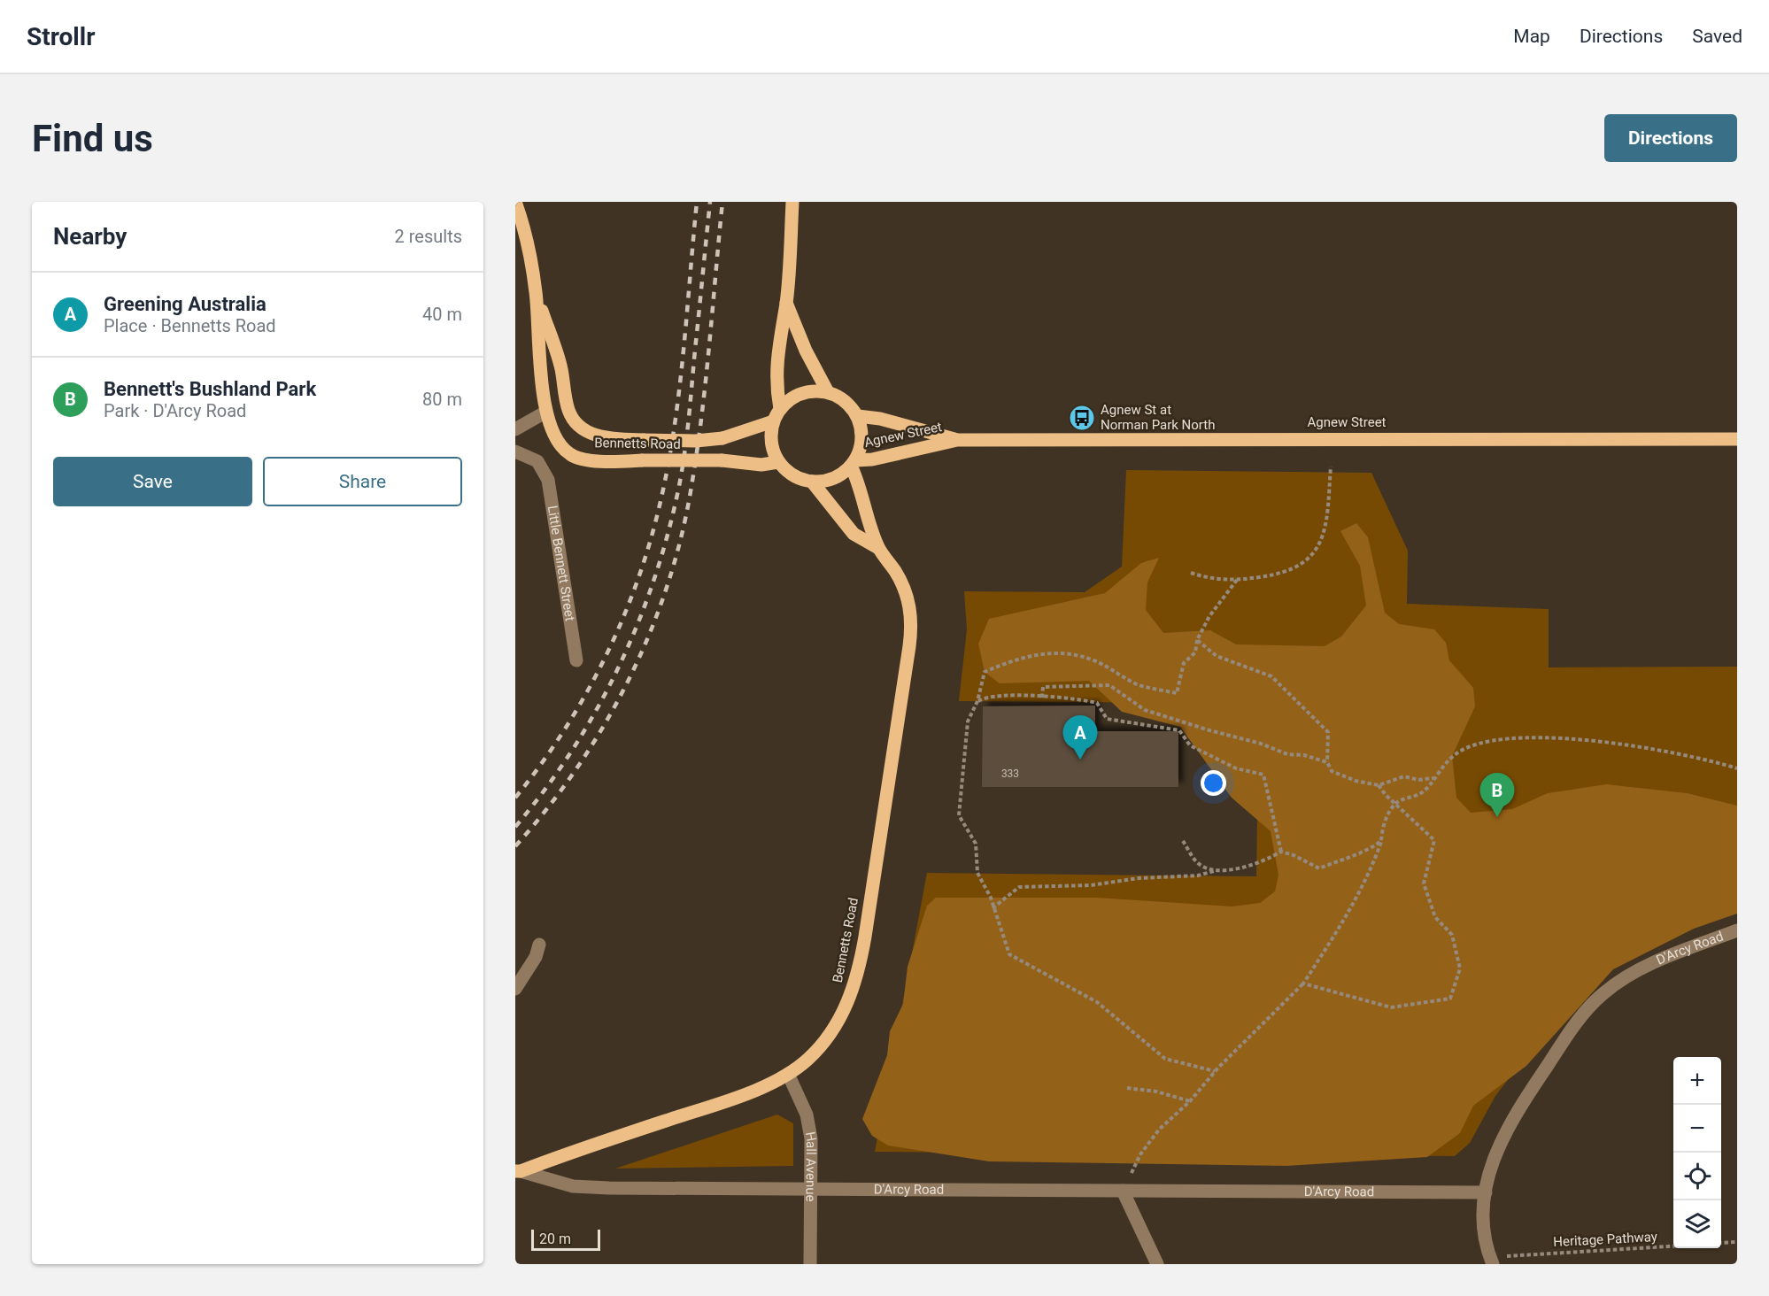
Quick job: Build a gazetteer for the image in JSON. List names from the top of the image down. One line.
{"streets":{"main road":["Agnew Street","Bennetts Road"],"street":["Little Bennett Street","D'Arcy Road","Hall Avenue"],"path":["Heritage Pathway"]},"crossings":[["Agnew Street","Bennetts Road"],["Bennetts Road","D'Arcy Road"],["Bennetts Road","Hall Avenue"],["D'Arcy Road","Hall Avenue"]],"places":{"bus stop":["Agnew St at Norman Park North"]},"house_numbers":["333"],"scale_bar":"20 m","page":{"header":"Strollr","nav":["Map","Directions","Saved"],"buttons":["Directions",["Save","Share"]],"title":"Find us","heading":["Nearby","2 results"],"list":[{"mark":"A","name":"Greening Australia","note":"Place · Bennetts Road","value":"40 m"},{"mark":"B","name":"Bennett's Bushland Park","note":"Park · D'Arcy Road","value":"80 m"}],"pins":["A","B"],"map_buttons":["+","−"],"scale":"20 m"}}
